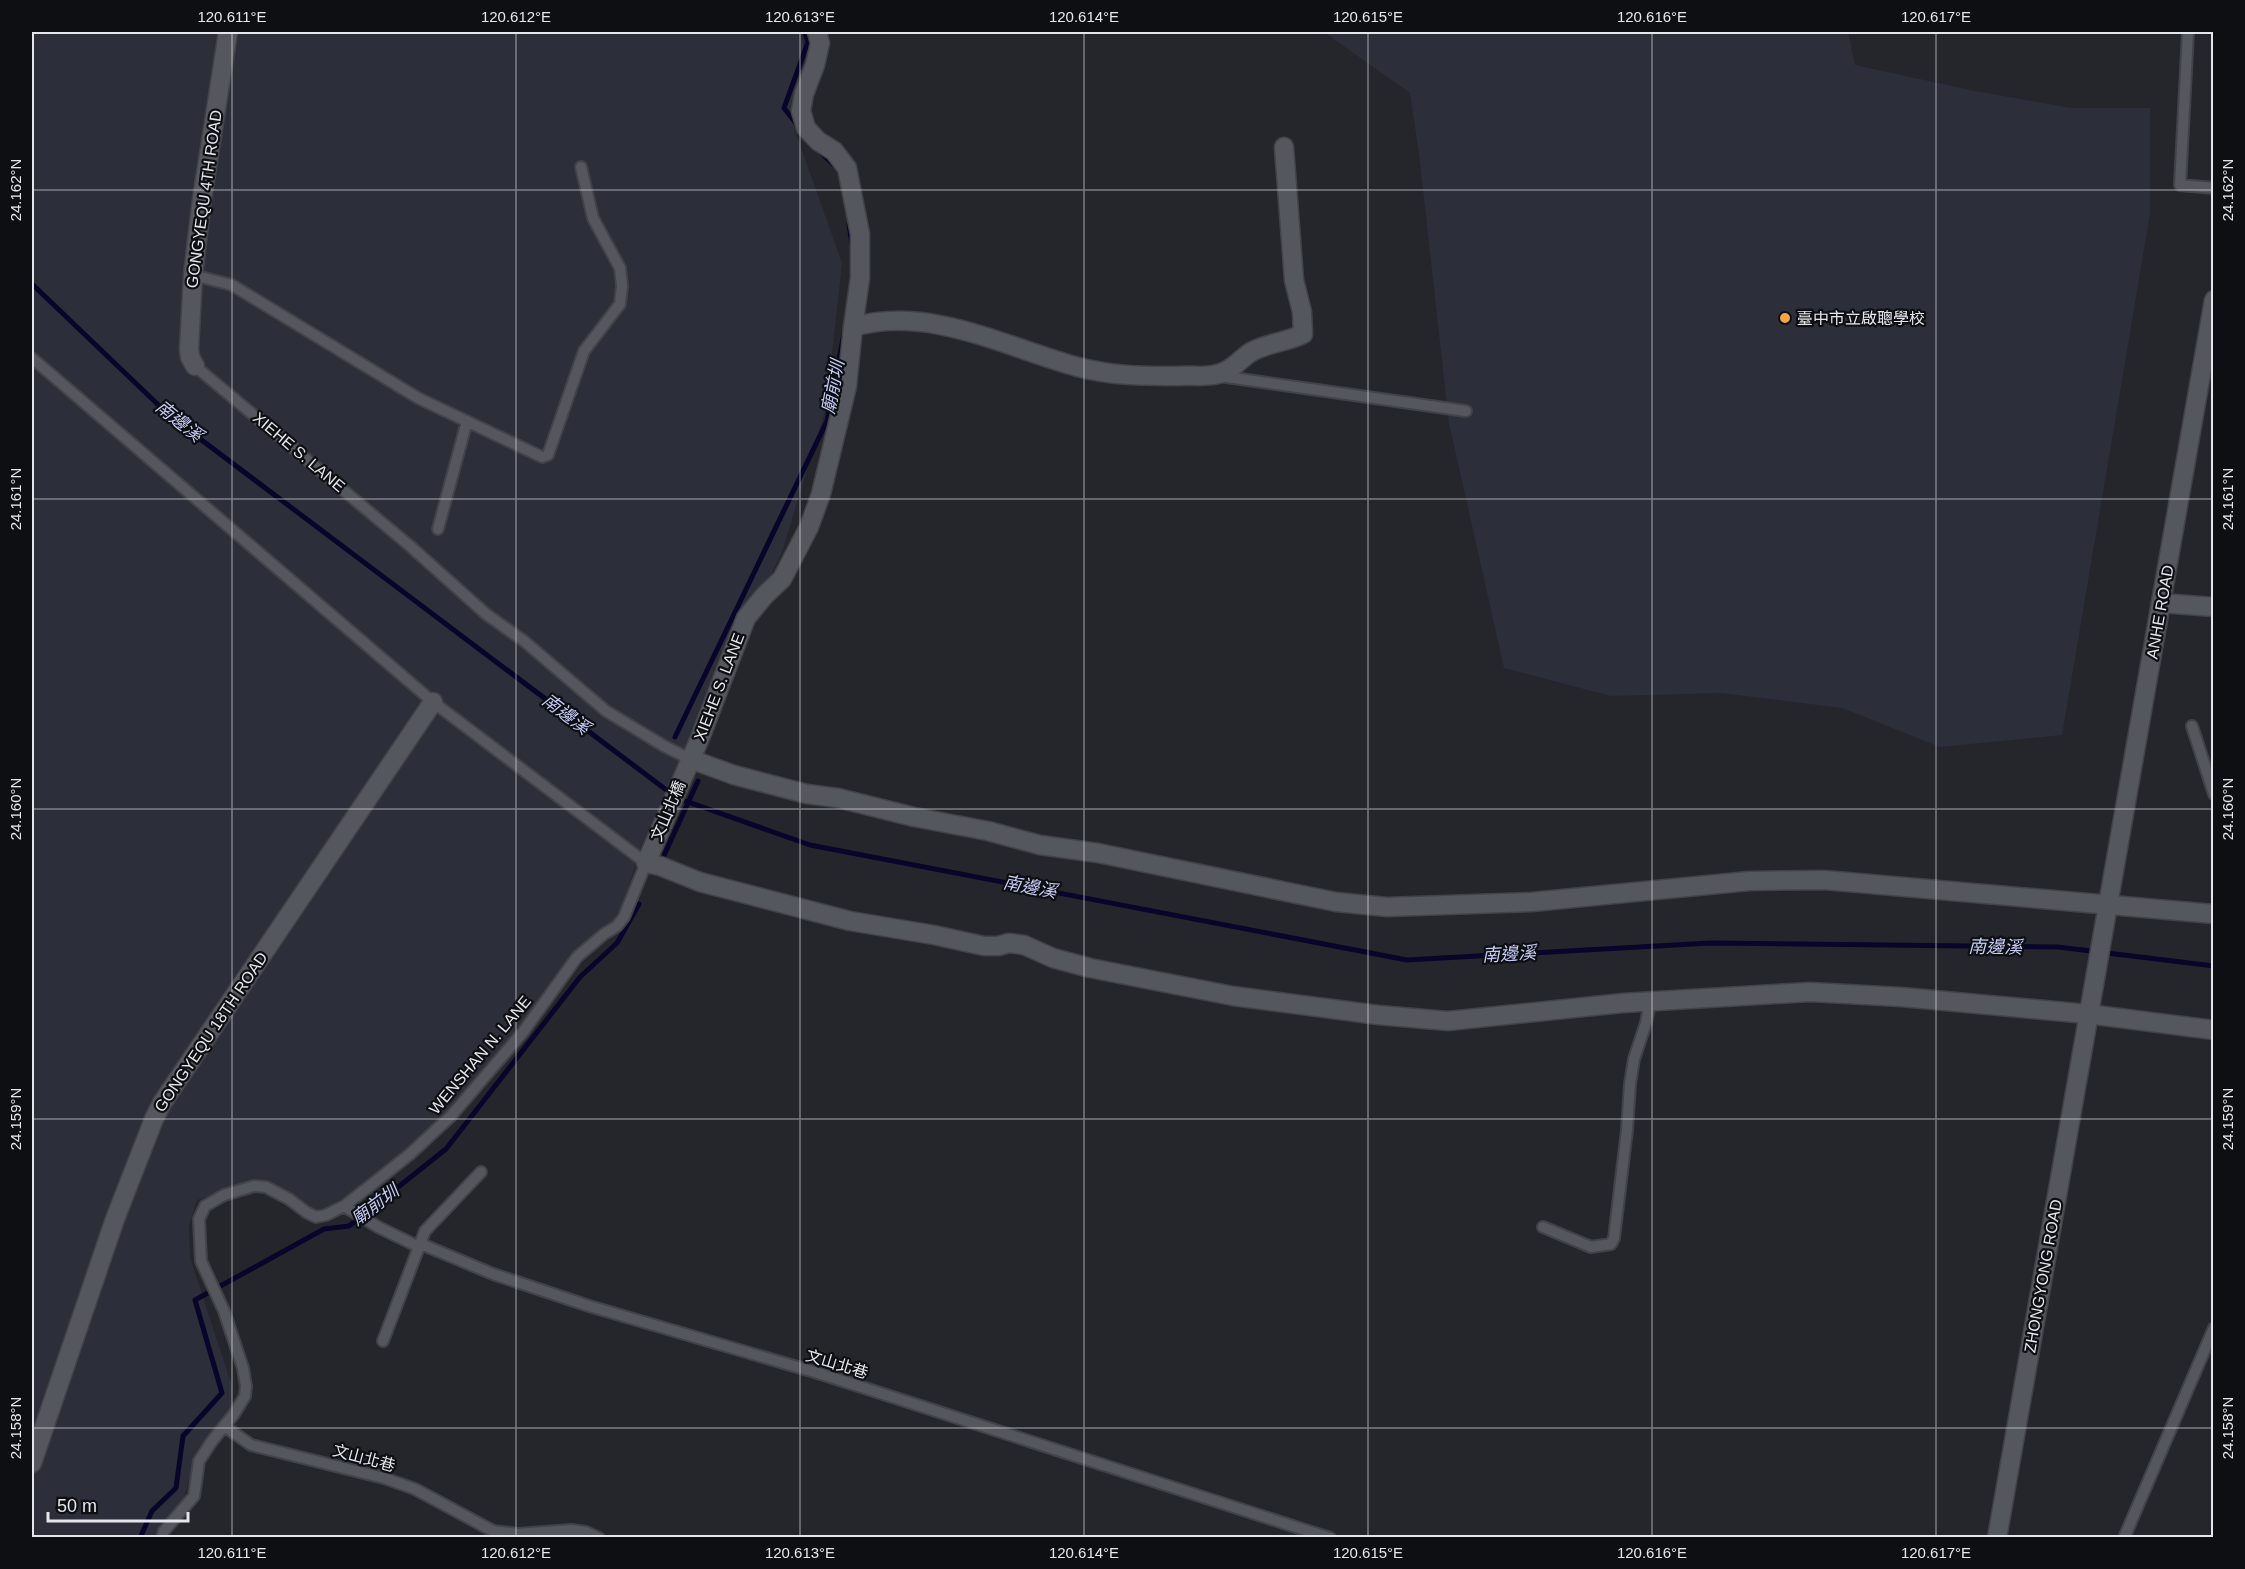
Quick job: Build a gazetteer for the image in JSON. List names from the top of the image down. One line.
{"streets":{"street":["GONGYEQU 4TH ROAD","XIEHE S. LANE","ANHE ROAD","文山北橋","GONGYEQU 18TH ROAD","ZHONGYONG ROAD"],"lane":["WENSHAN N. LANE","文山北巷"]},"crossings":[["GONGYEQU 4TH ROAD","XIEHE S. LANE"],["XIEHE S. LANE","文山北橋"],["ANHE ROAD","ZHONGYONG ROAD"],["文山北橋","WENSHAN N. LANE"],["WENSHAN N. LANE","文山北巷"]],"water":["廟前圳","南邊溪"],"places":["臺中市立啟聰學校"],"scale_bar":"50 m","coordinates":["120.611°E","120.612°E","120.613°E","120.614°E","120.615°E","120.616°E","120.617°E","24.162°N","24.161°N","24.160°N","24.159°N","24.158°N"]}
